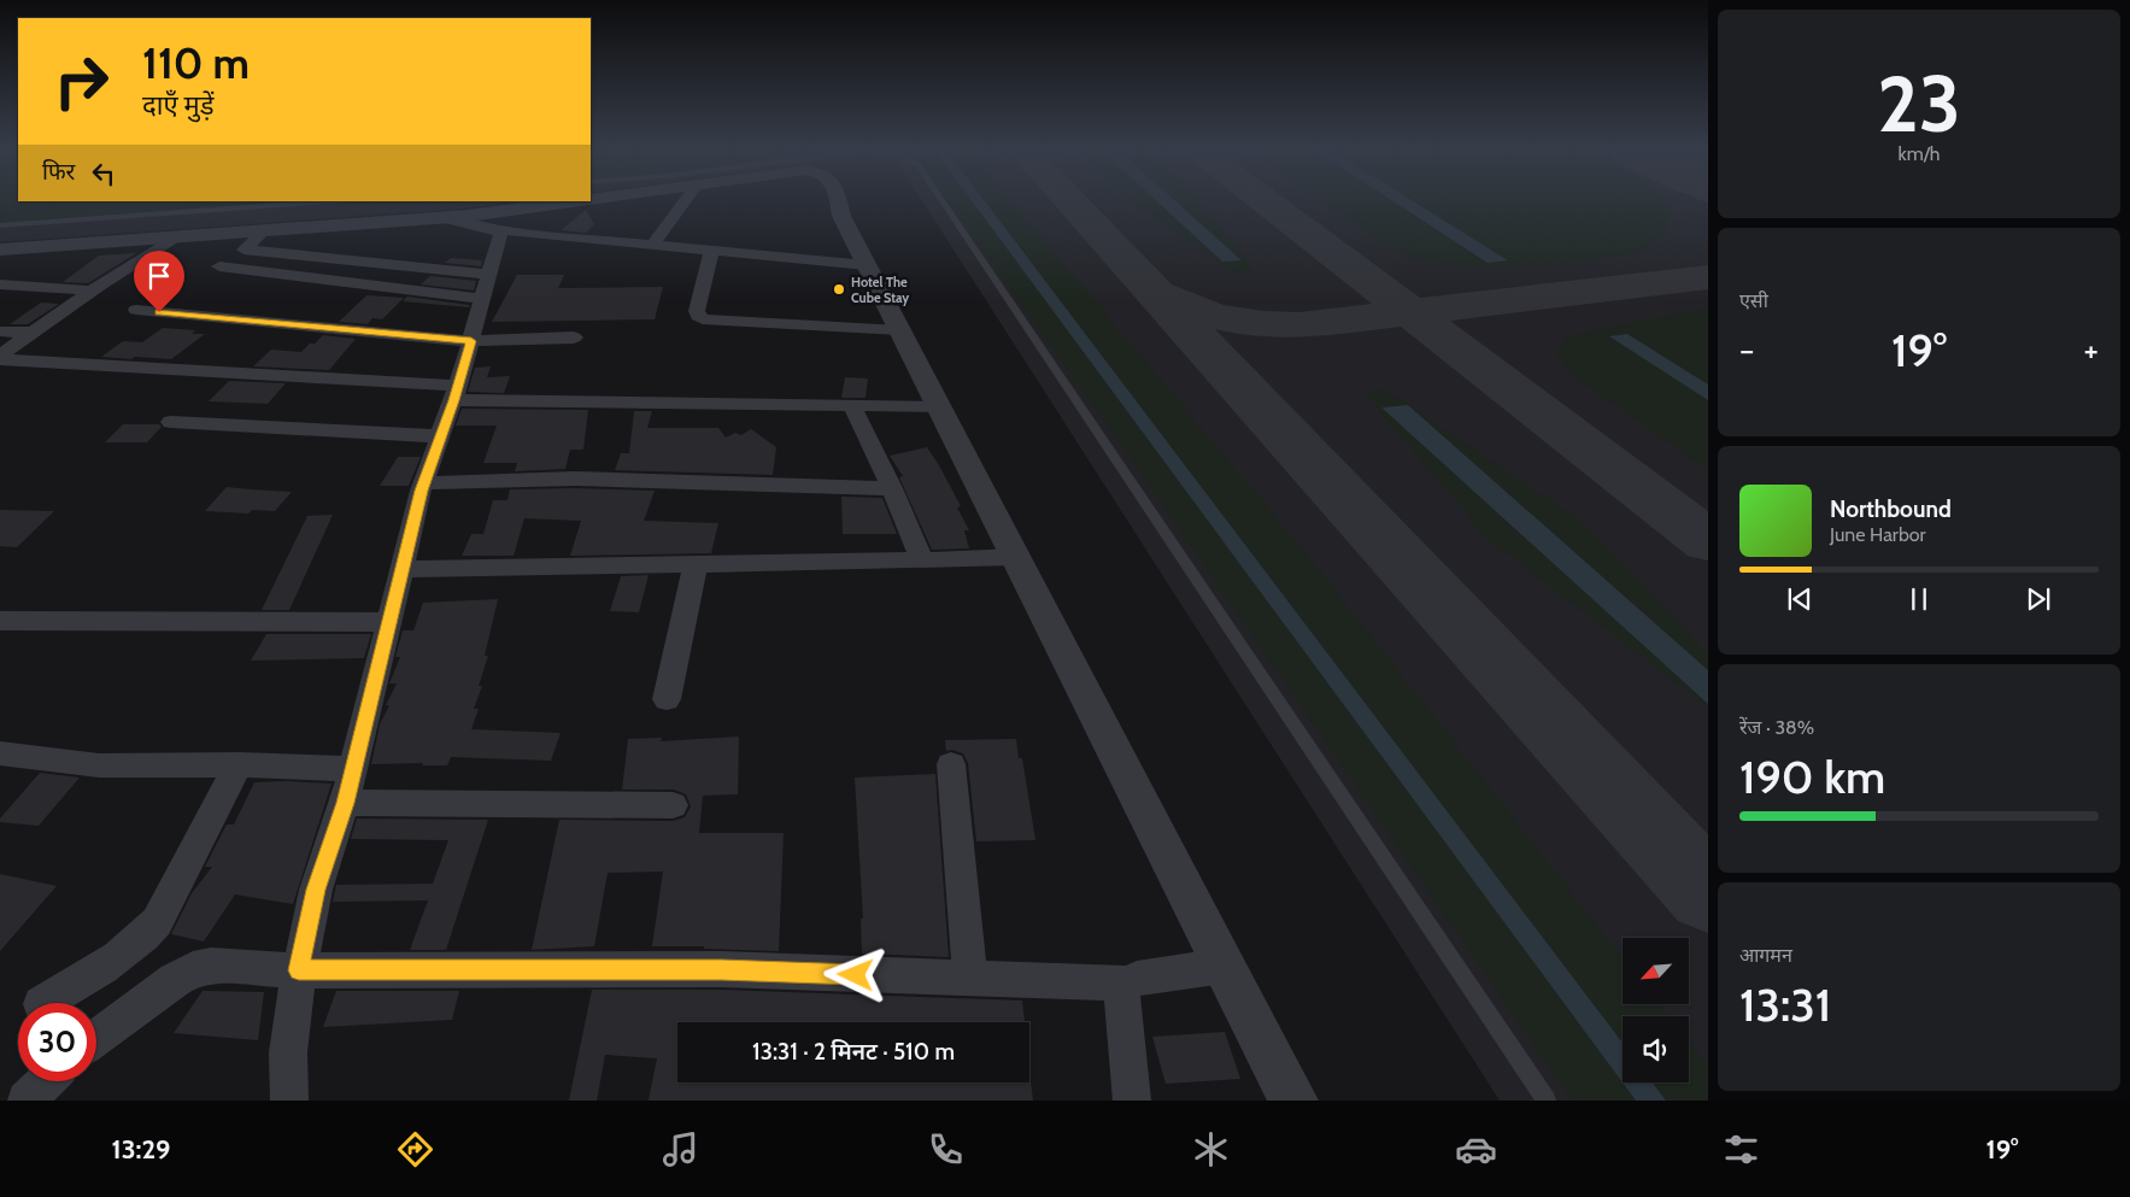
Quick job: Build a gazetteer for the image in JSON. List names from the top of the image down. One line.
{"places":["Hotel The Cube Stay"],"north":"bottom left","page":{"tile":[["23","km/h"],"एसी",["रेंज · 38%","190 km"],["आगमन","13:31"]],"turn":["110 m","दाएँ मुड़ें"],"then":"फिर","heat":["−","19°","+"],"song":["Northbound","June Harbor"],"limit":"30","trip":"13:31 · 2 मिनट · 510 m","tabs":["13:29","19°"]}}
